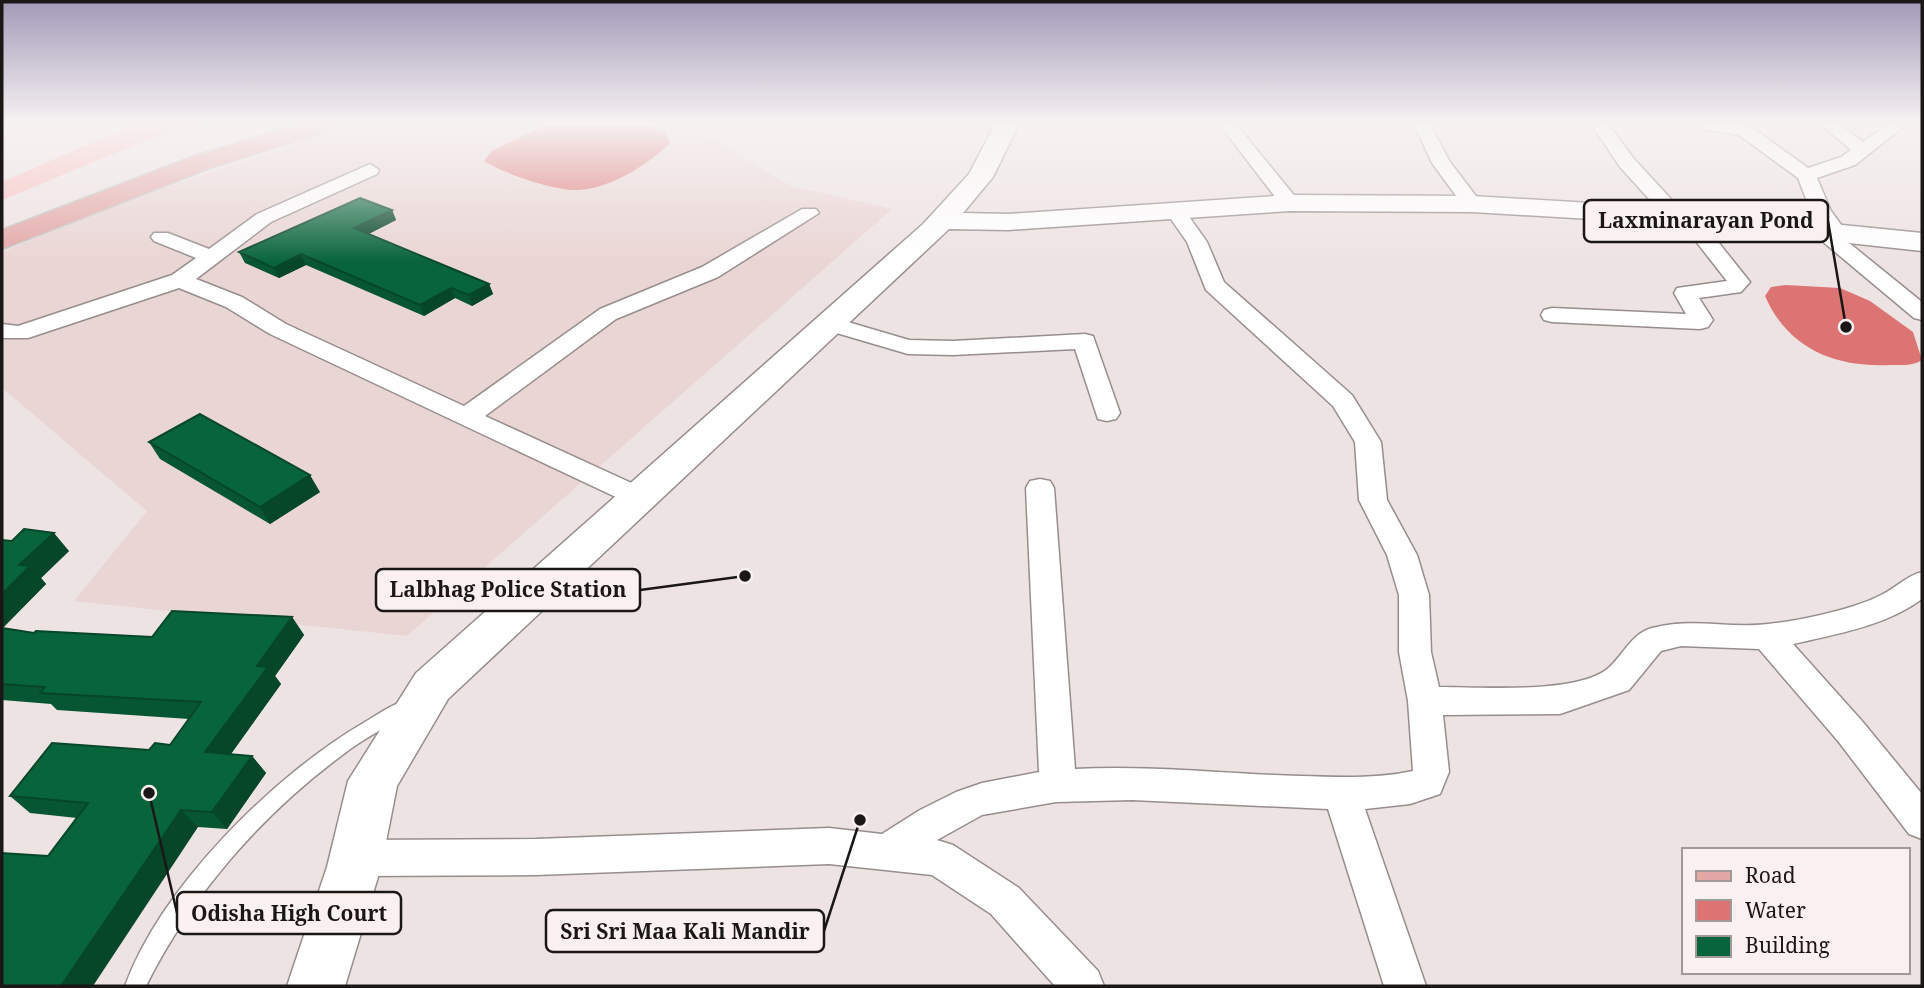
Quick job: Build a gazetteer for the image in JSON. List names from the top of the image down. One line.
{"places":["Laxminarayan Pond","Lalbhag Police Station","Odisha High Court","Sri Sri Maa Kali Mandir"],"legend":["Road","Water","Building"]}
